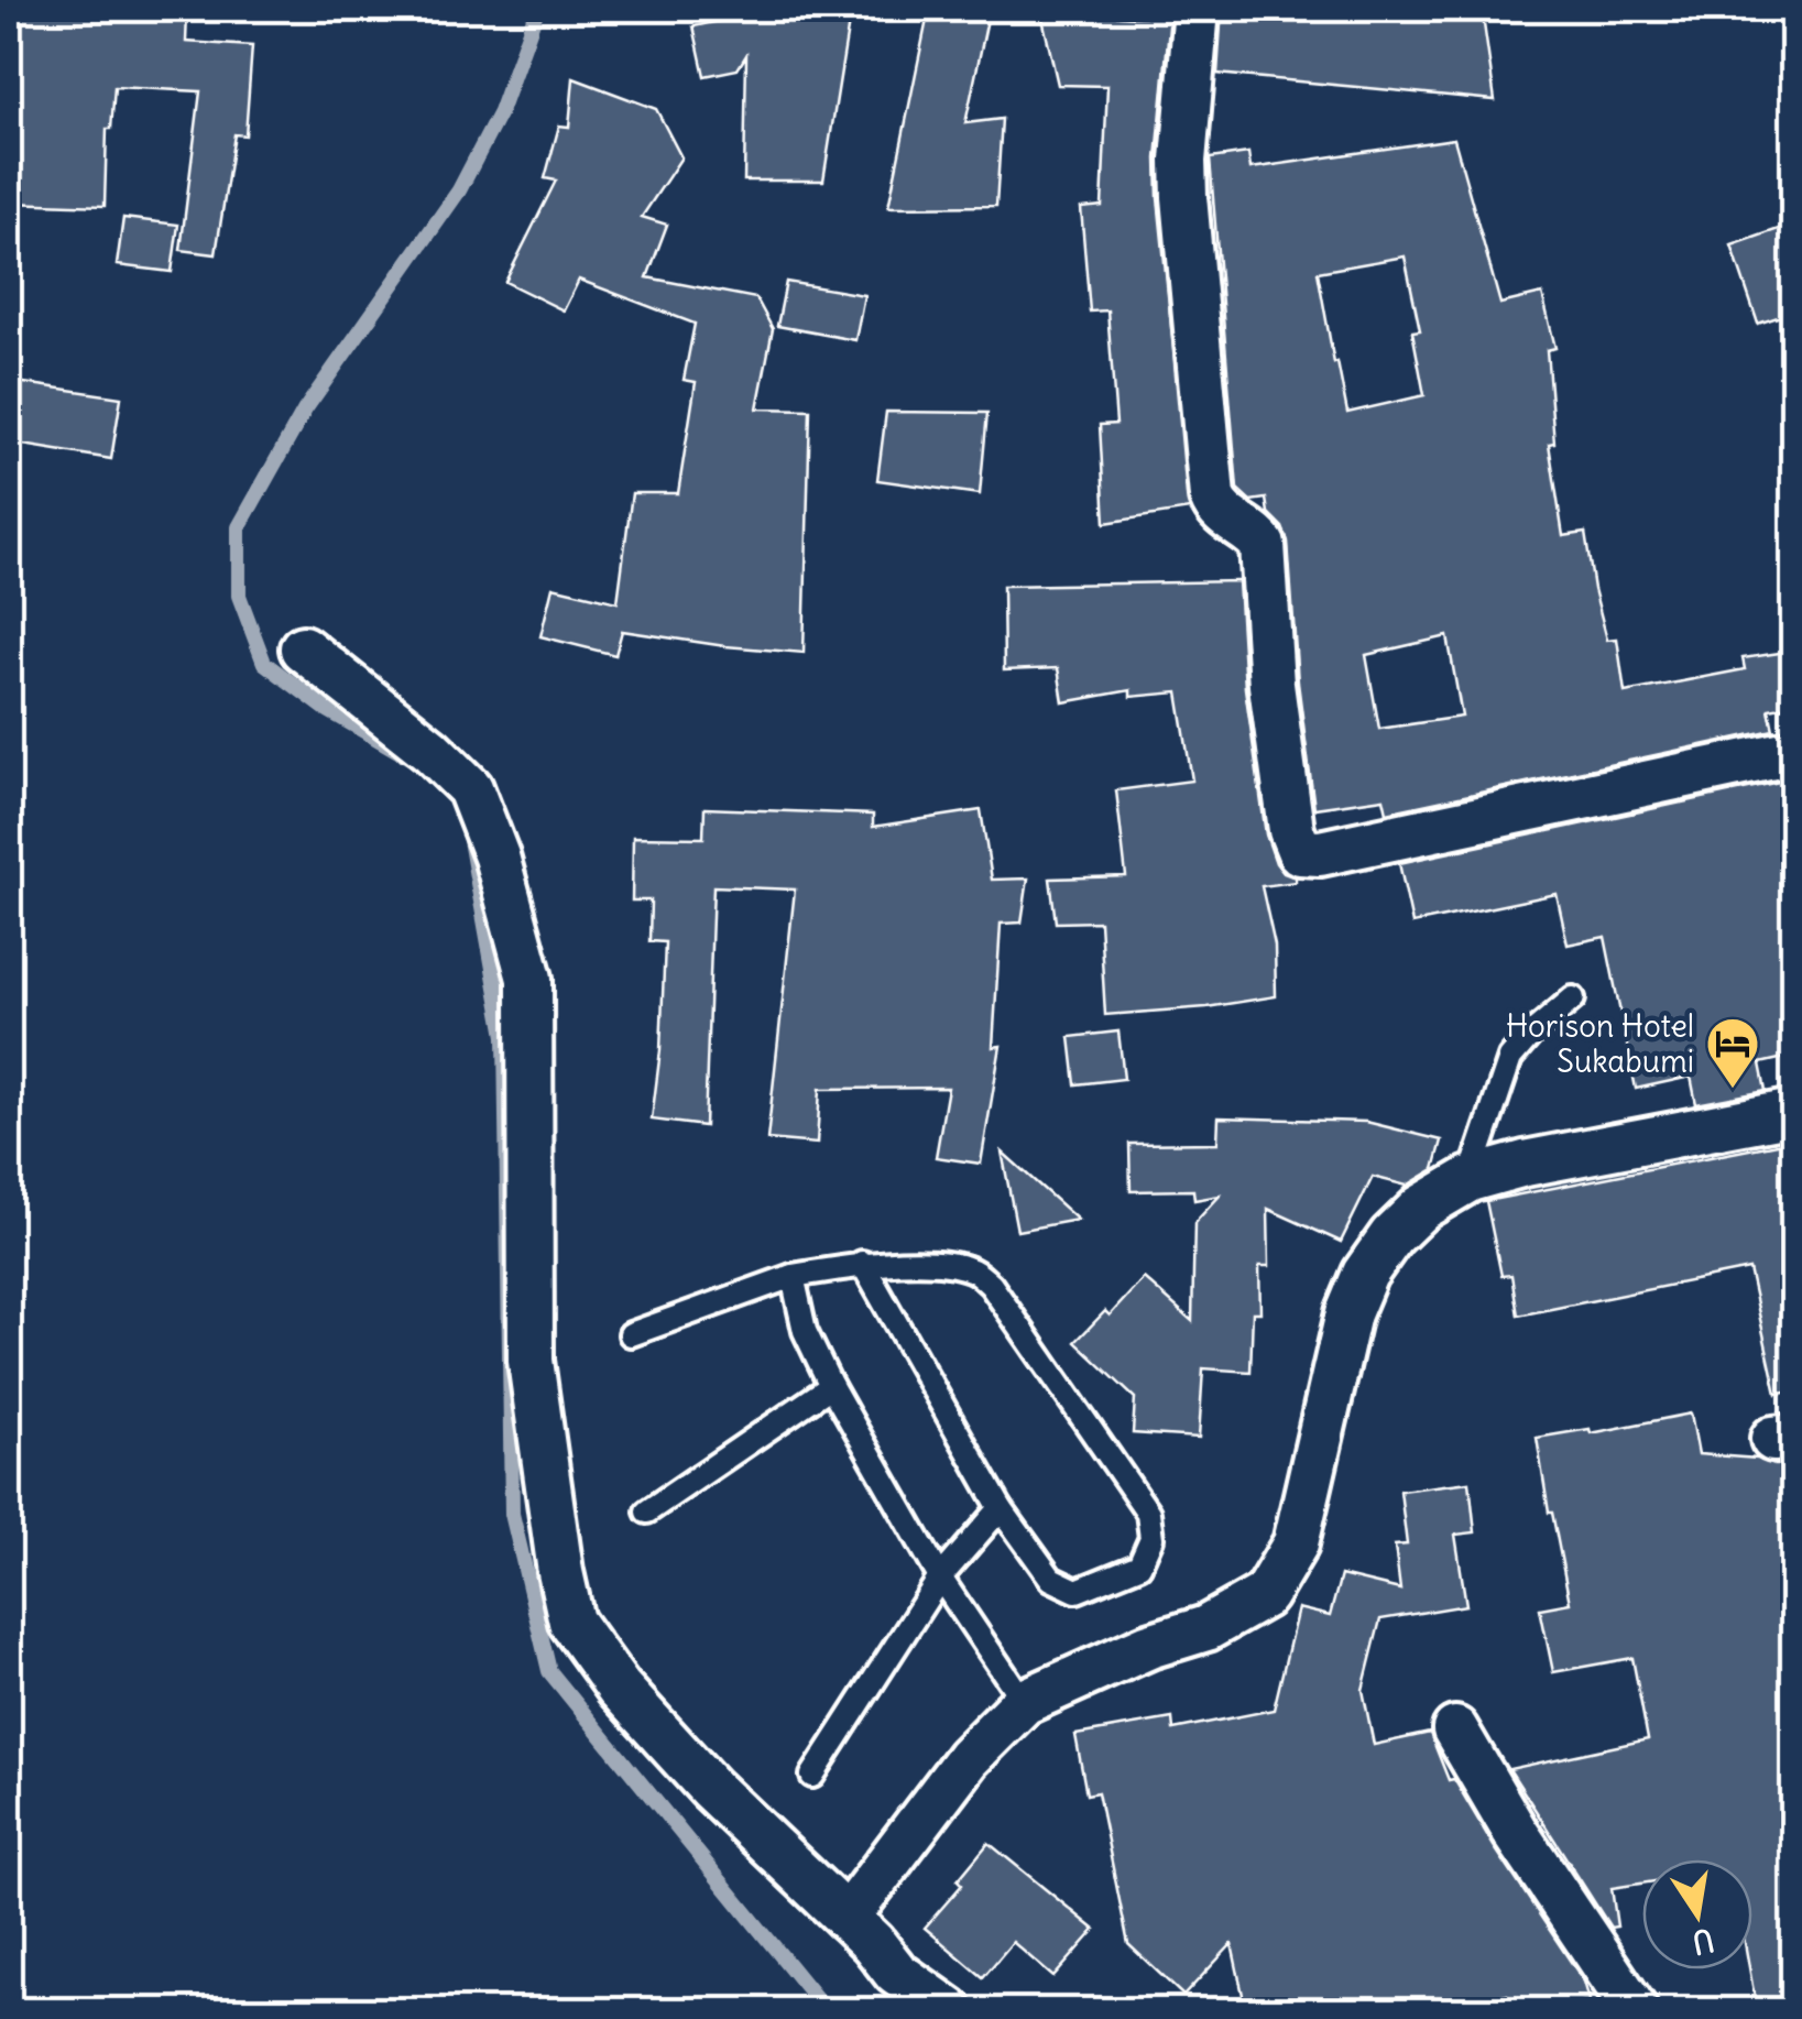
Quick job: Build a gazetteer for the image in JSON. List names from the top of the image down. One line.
{"places":{"hotel":["Horison Hotel Sukabumi"]},"north":"bottom"}
